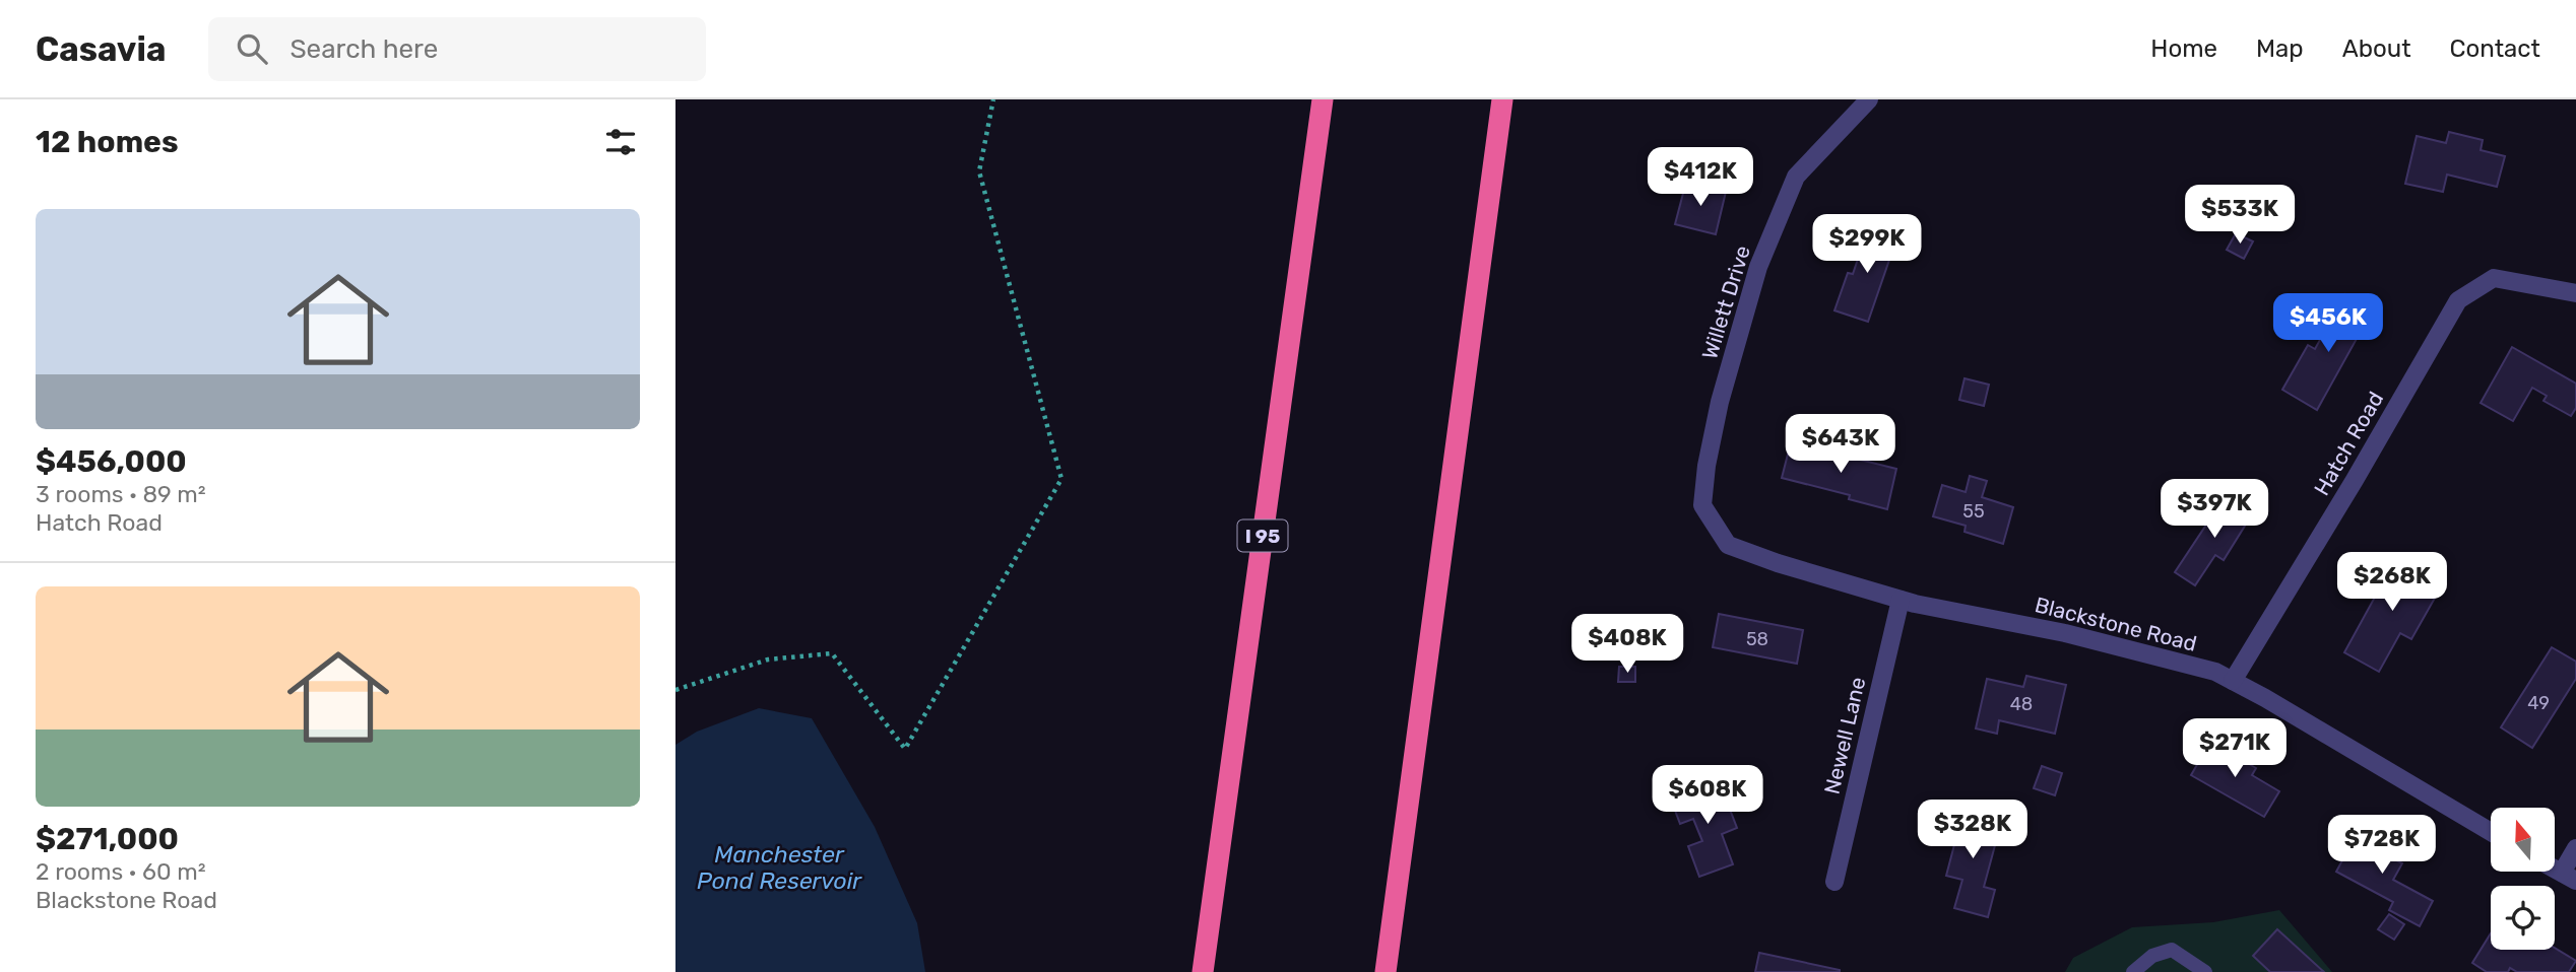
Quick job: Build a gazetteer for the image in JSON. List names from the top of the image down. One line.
{"streets":{"highway":["I 95"],"street":["Willett Drive","Hatch Road","Blackstone Road","Newell Lane"]},"crossings":[["Willett Drive","Blackstone Road"],["Hatch Road","Blackstone Road"],["Blackstone Road","Newell Lane"]],"water":["Manchester Pond Reservoir"],"house_numbers":["55","58","49","48"],"north":"top","page":{"header":"Casavia","search":"Search here","nav":["Home","Map","About","Contact"],"heading":"12 homes","price":["$412K","$533K","$299K","$456K","$643K","$397K","$268K","$408K","$271K","$608K","$328K","$728K"],"list":[{"name":"$456,000","note":"3 rooms · 89 m² · Hatch Road"},{"name":"$271,000","note":"2 rooms · 60 m² · Blackstone Road"}]}}
